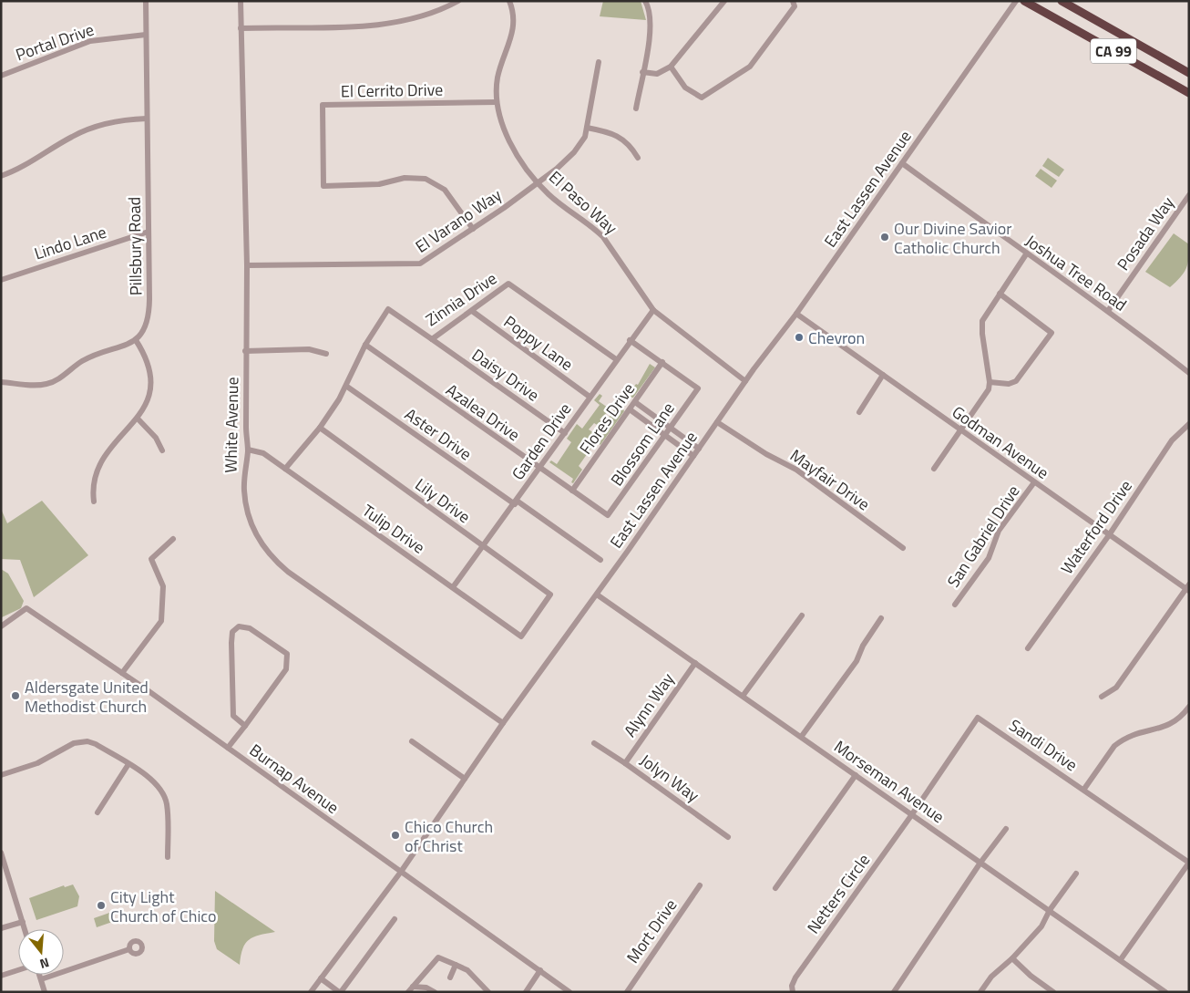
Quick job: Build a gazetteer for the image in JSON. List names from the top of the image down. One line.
{"streets":{"highway":["CA 99"],"street":["Portal Drive","El Cerrito Drive","East Lassen Avenue","El Paso Way","El Varano Way","Posada Way","Lindo Lane","Pillsbury Road","Joshua Tree Road","Zinnia Drive","Poppy Lane","Daisy Drive","Azalea Drive","Flores Drive","White Avenue","Aster Drive","Garden Drive","Godman Avenue","Blossom Lane","Mayfair Drive","Lily Drive","Waterford Drive","Tulip Drive","San Gabriel Drive","Alynn Way","Sandi Drive","Jolyn Way","Burnap Avenue","Morseman Avenue","Netters Circle","Mort Drive"]},"crossings":[["Portal Drive","Pillsbury Road"],["El Cerrito Drive","El Paso Way"],["El Cerrito Drive","El Varano Way"],["East Lassen Avenue","El Paso Way"],["East Lassen Avenue","Joshua Tree Road"],["East Lassen Avenue","White Avenue"],["East Lassen Avenue","Godman Avenue"],["East Lassen Avenue","Mayfair Drive"],["East Lassen Avenue","Burnap Avenue"],["East Lassen Avenue","Morseman Avenue"],["El Paso Way","El Varano Way"],["El Paso Way","Garden Drive"],["El Varano Way","White Avenue"],["Posada Way","Joshua Tree Road"],["Lindo Lane","Pillsbury Road"],["Zinnia Drive","Poppy Lane"],["Zinnia Drive","Daisy Drive"],["Zinnia Drive","Azalea Drive"],["Zinnia Drive","Aster Drive"],["Zinnia Drive","Garden Drive"],["Zinnia Drive","Lily Drive"],["Zinnia Drive","Tulip Drive"],["Poppy Lane","Garden Drive"],["Daisy Drive","Garden Drive"],["Azalea Drive","Flores Drive"],["Azalea Drive","Garden Drive"],["Azalea Drive","Blossom Lane"],["Flores Drive","Blossom Lane"],["White Avenue","Tulip Drive"],["Aster Drive","Garden Drive"],["Garden Drive","Lily Drive"],["Garden Drive","Tulip Drive"],["Godman Avenue","Waterford Drive"],["Godman Avenue","San Gabriel Drive"],["Lily Drive","Tulip Drive"],["Alynn Way","Jolyn Way"],["Alynn Way","Morseman Avenue"],["Sandi Drive","Morseman Avenue"],["Sandi Drive","Netters Circle"],["Morseman Avenue","Netters Circle"]],"places":["Our Divine Savior Catholic Church","Chevron","Aldersgate United Methodist Church","Chico Church of Christ","City Light Church of Chico"],"north":"bottom"}
